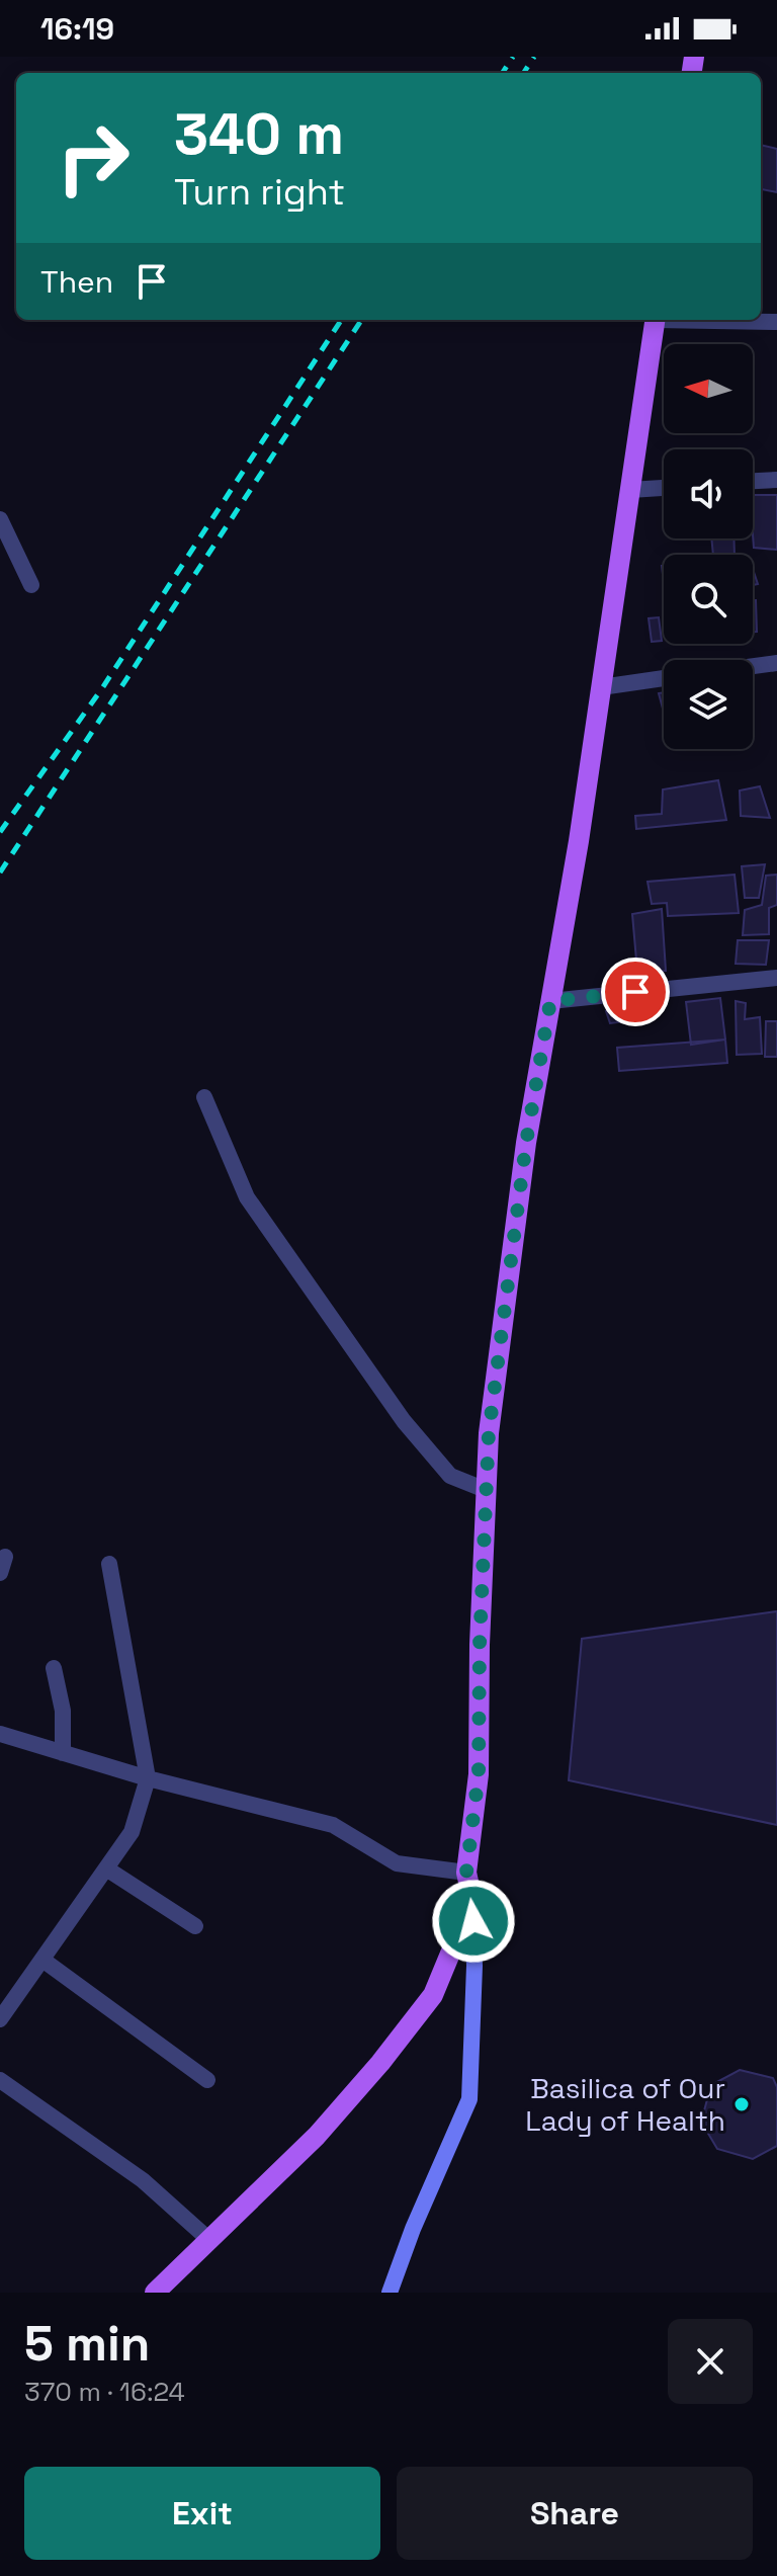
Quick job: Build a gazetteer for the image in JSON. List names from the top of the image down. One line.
{"places":["Basilica of Our Lady of Health"],"north":"left","page":{"status":"16:19","turn":["340 m","Turn right"],"then":"Then","heading":["5 min","370 m · 16:24"],"buttons":["Exit","Share"]}}
